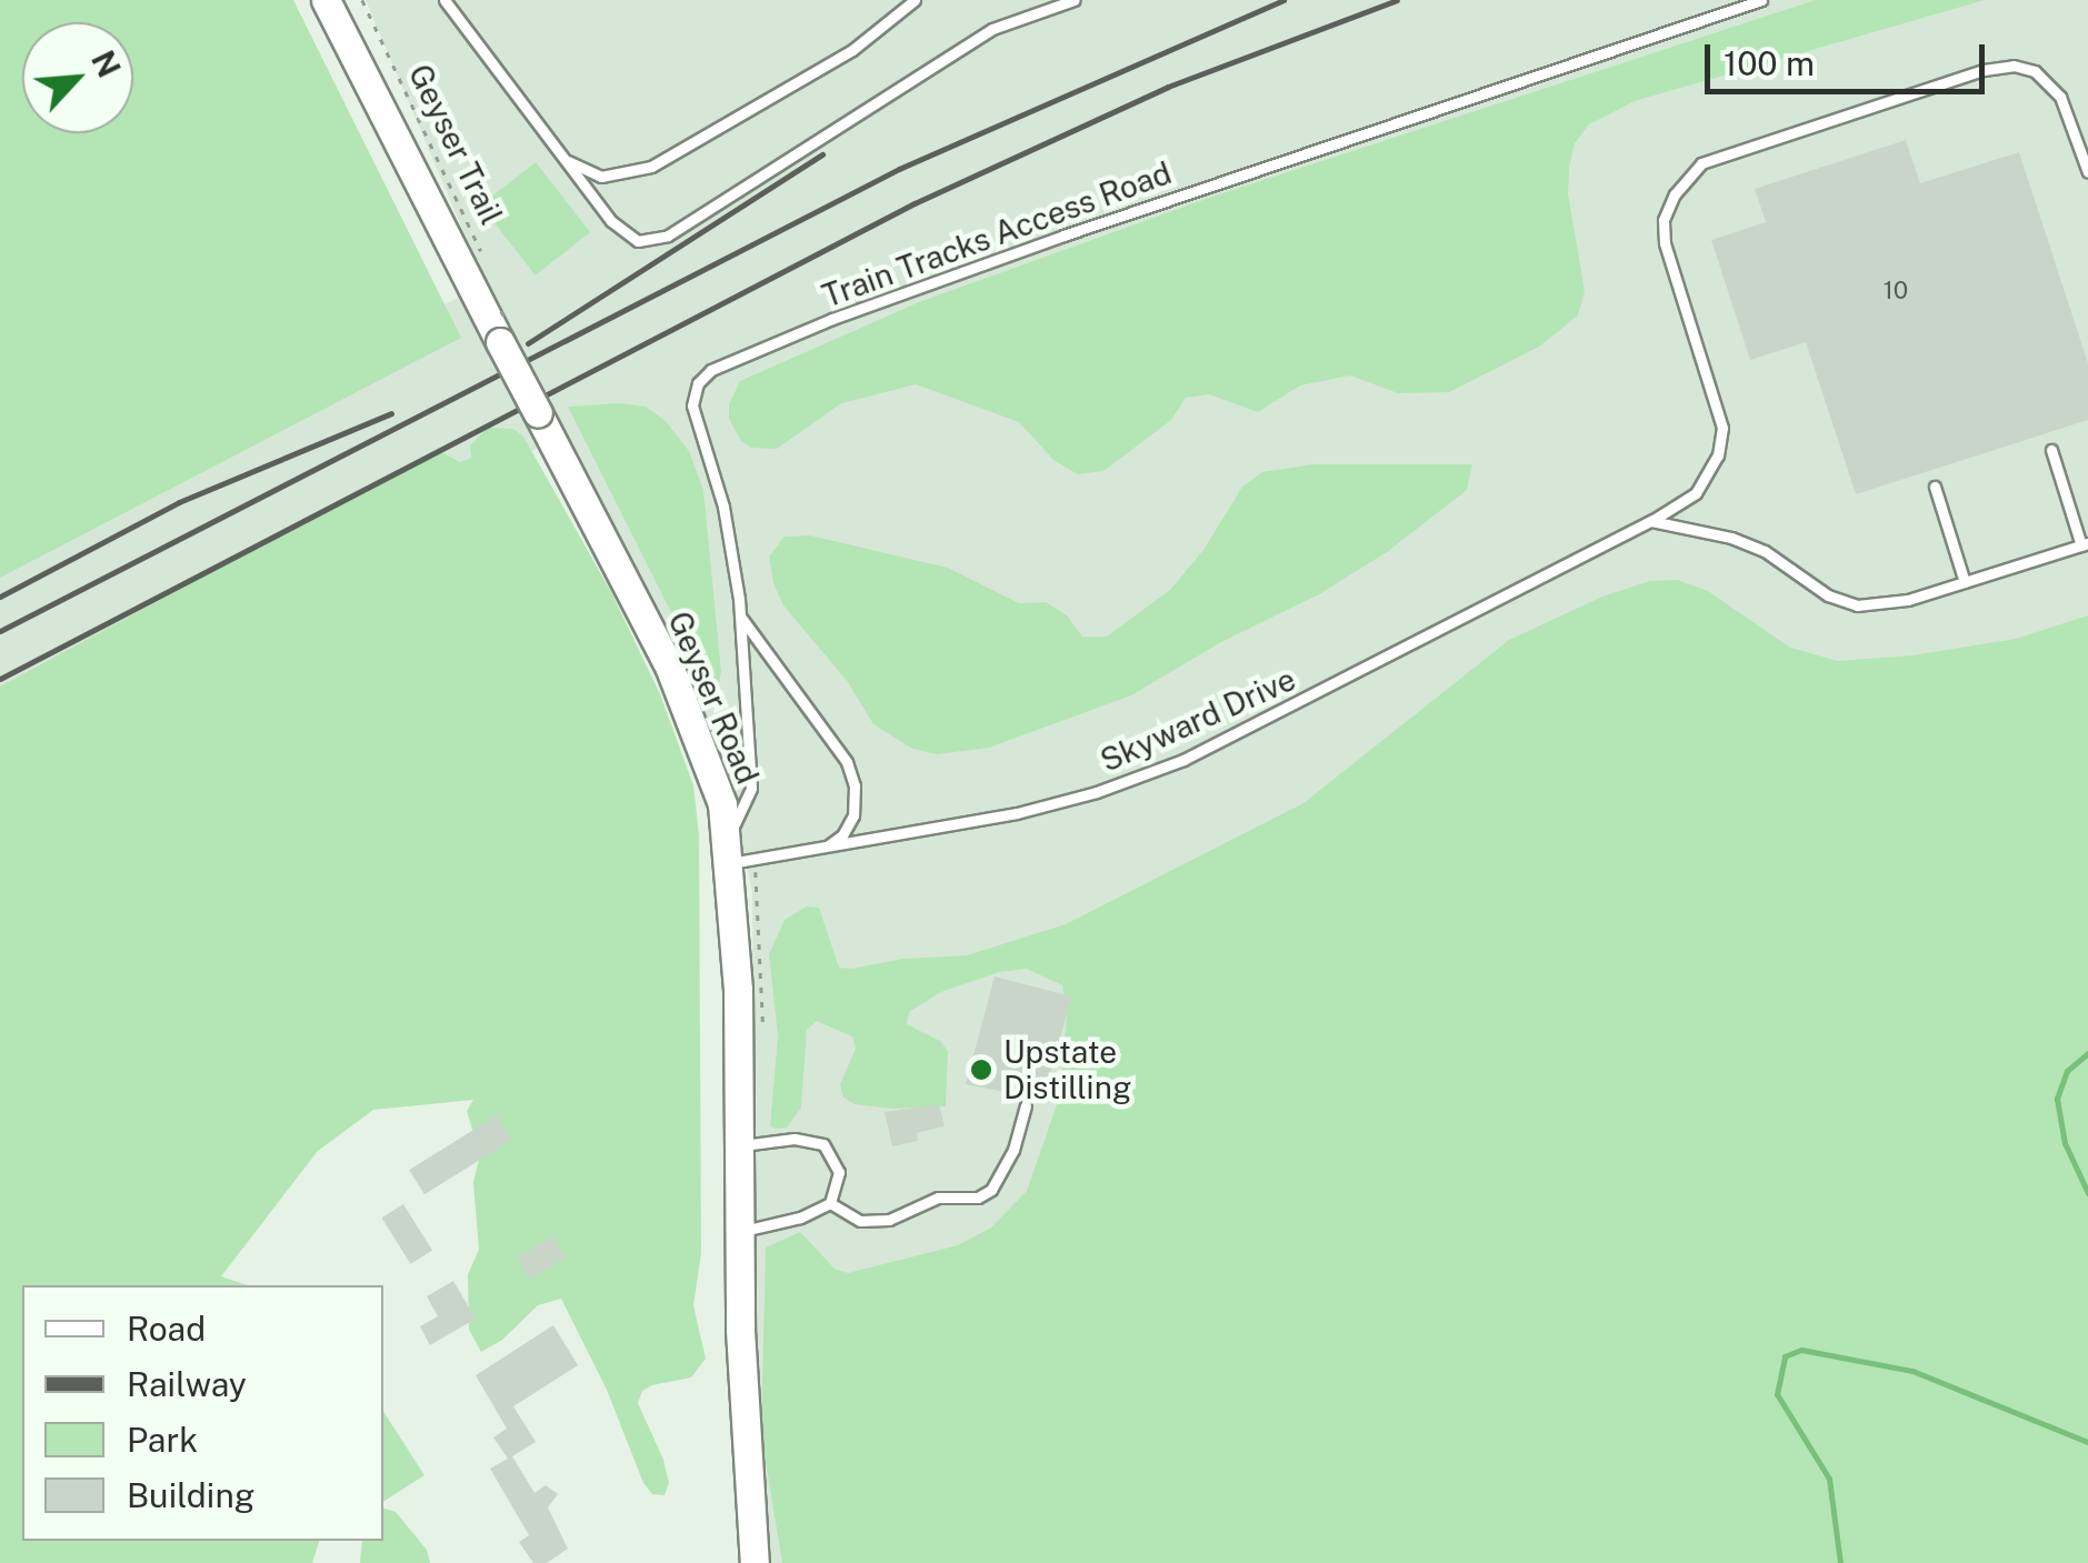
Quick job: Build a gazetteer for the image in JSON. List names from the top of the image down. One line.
{"streets":{"street":["Geyser Road"],"lane":["Train Tracks Access Road","Skyward Drive"],"path":["Geyser Trail"]},"crossings":[["Train Tracks Access Road","Geyser Road"],["Train Tracks Access Road","Skyward Drive"],["Geyser Road","Skyward Drive"]],"places":["Upstate Distilling"],"house_numbers":["10"],"legend":["Road","Railway","Park","Building"],"scale_bar":"100 m","north":"top right"}
